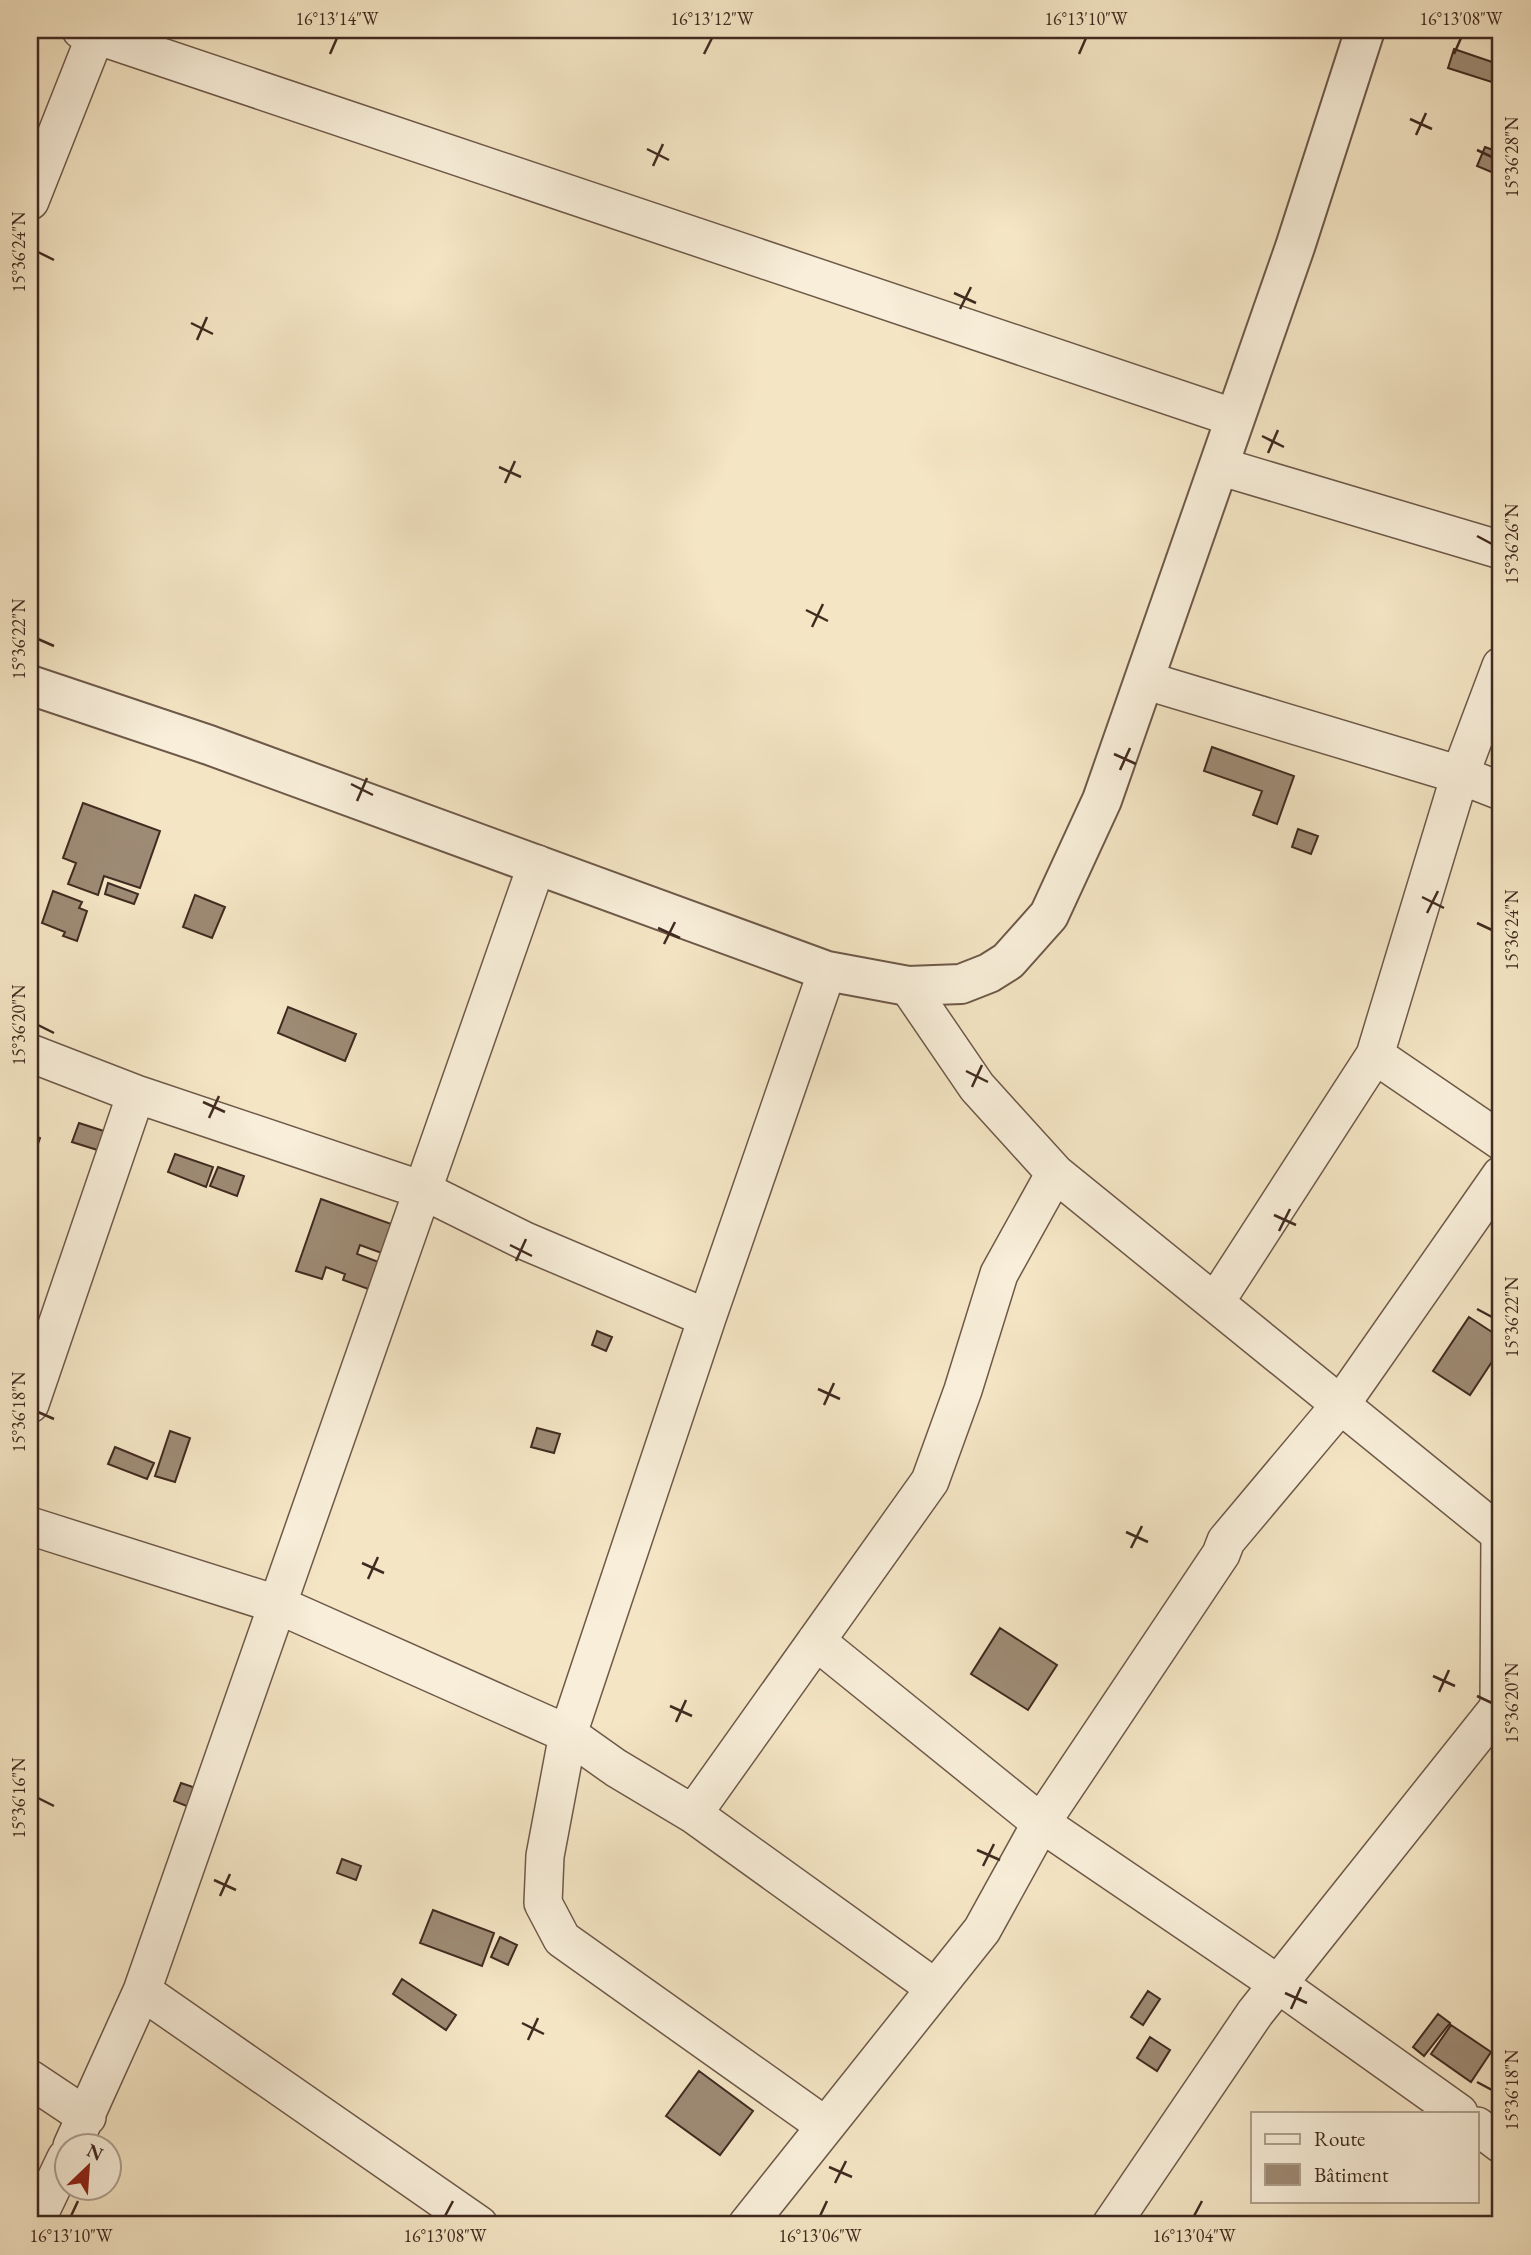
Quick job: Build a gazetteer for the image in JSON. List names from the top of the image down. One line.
{"legend":["Route","Bâtiment"],"north":"top right","coordinates":["16°13'14\"W","16°13'12\"W","16°13'10\"W","16°13'08\"W","15°36'28\"N","15°36'24\"N","15°36'26\"N","15°36'22\"N","15°36'20\"N","15°36'18\"N","15°36'16\"N","16°13'06\"W","16°13'04\"W"]}
